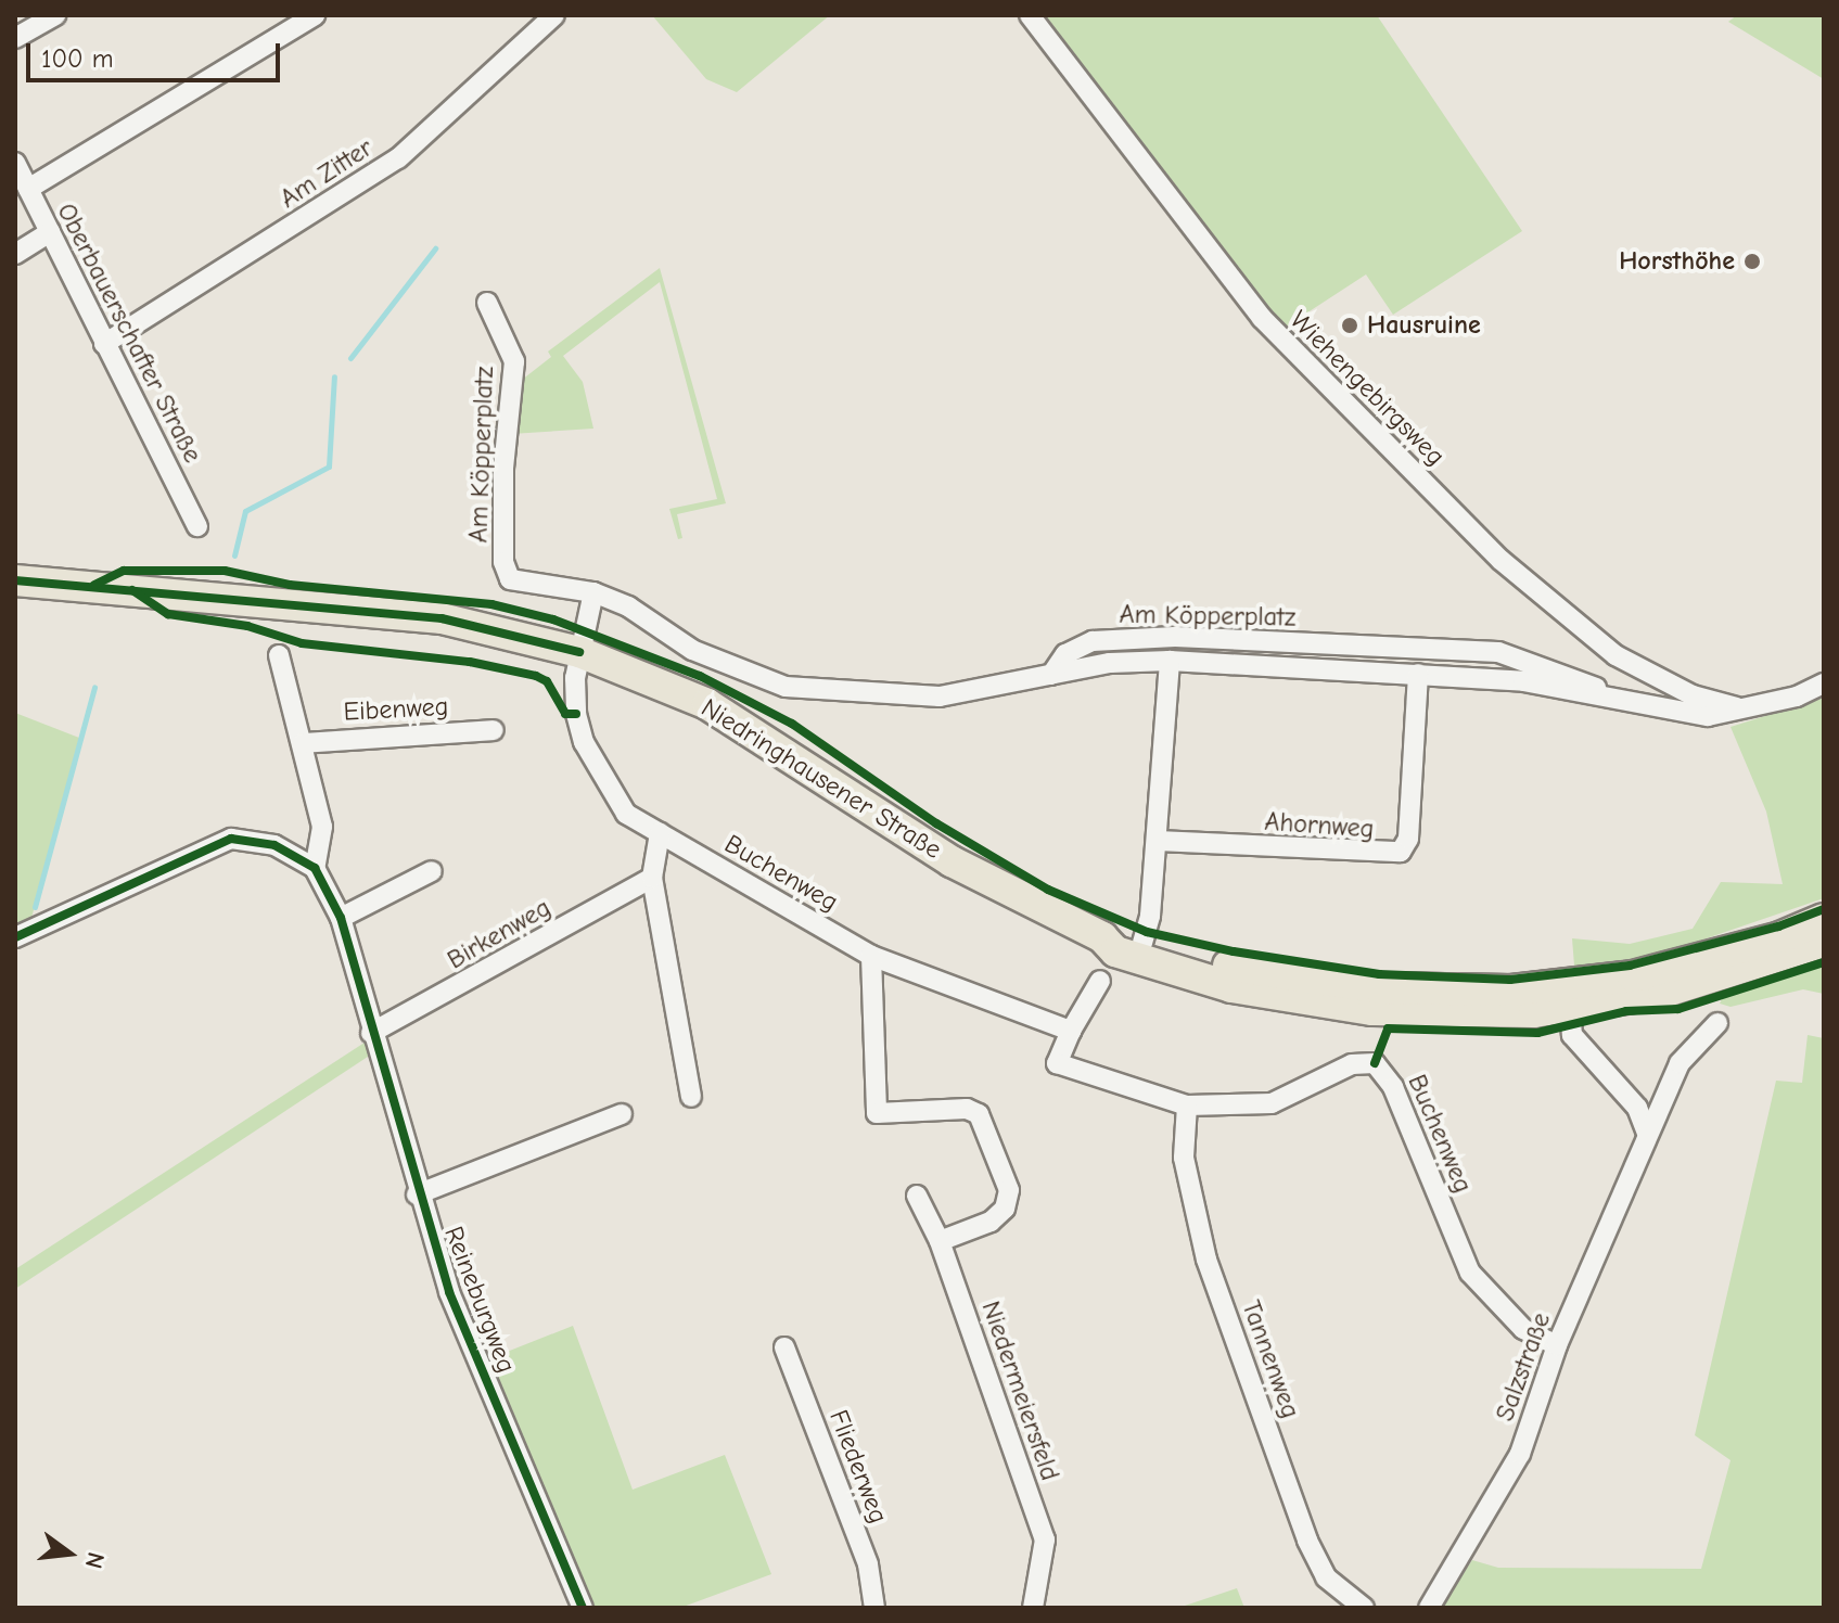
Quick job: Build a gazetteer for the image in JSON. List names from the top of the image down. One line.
{"streets":{"main road":["Niedringhausener Straße"],"street":["Am Zitter","Oberbauerschafter Straße","Wiehengebirgsweg","Am Köpperplatz","Eibenweg","Ahornweg","Buchenweg","Birkenweg","Reineburgweg","Tannenweg","Salzstraße","Niedermeiersfeld","Fliederweg"]},"crossings":[["Am Zitter","Oberbauerschafter Straße"],["Wiehengebirgsweg","Am Köpperplatz"],["Buchenweg","Tannenweg"],["Buchenweg","Salzstraße"],["Birkenweg","Reineburgweg"]],"places":["Horsthöhe","Hausruine"],"scale_bar":"100 m","north":"right"}
